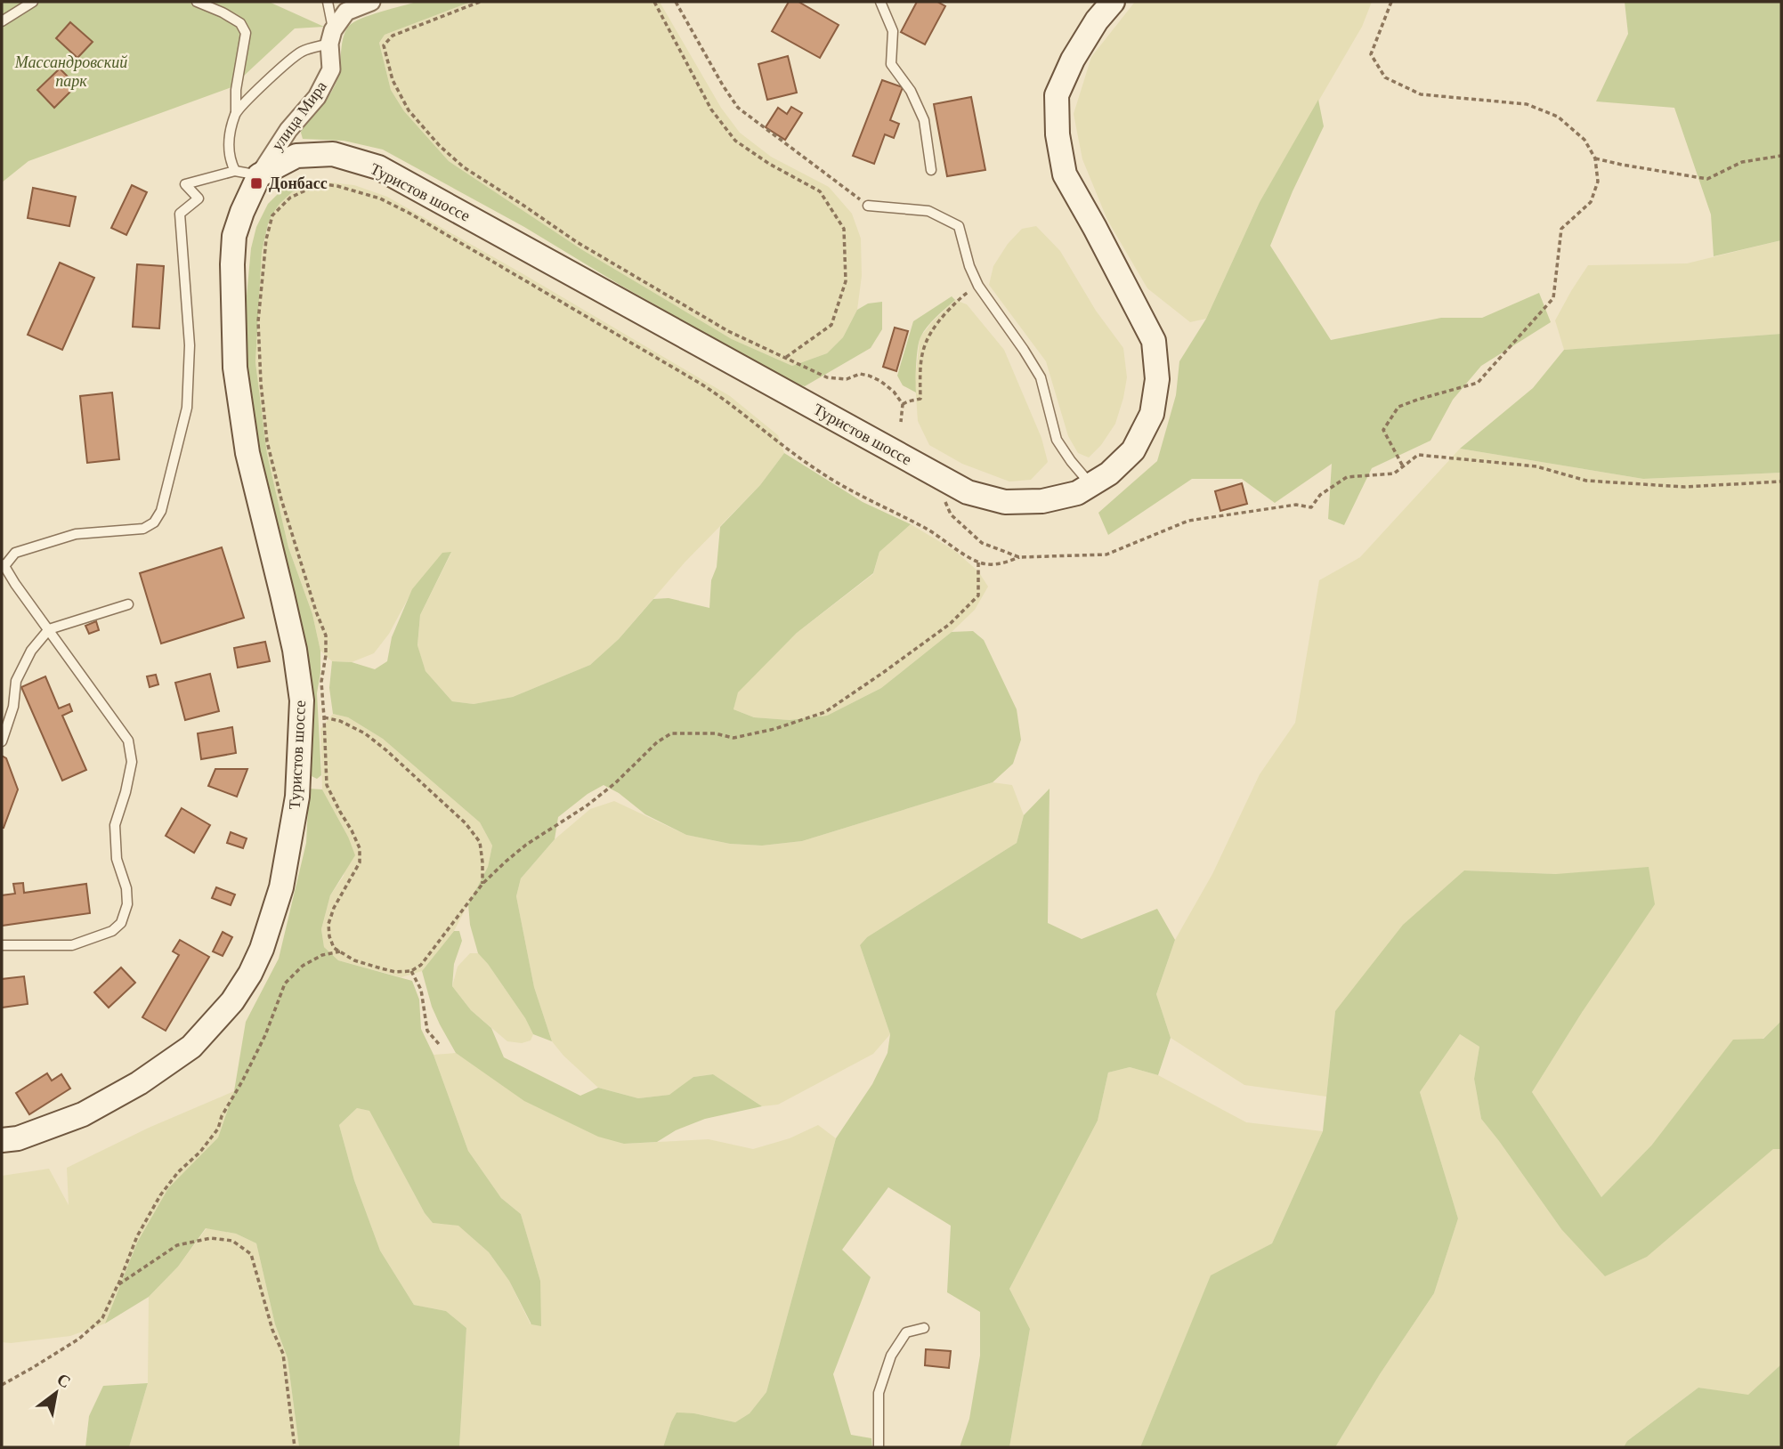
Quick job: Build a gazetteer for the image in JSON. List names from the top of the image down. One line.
{"streets":{"main road":["Туристов шоссе"],"street":["улица Мира"]},"crossings":[["улица Мира","Туристов шоссе"]],"parks":["Массандровский парк"],"places":{"transit":["Донбасс"]},"north":"top right"}
